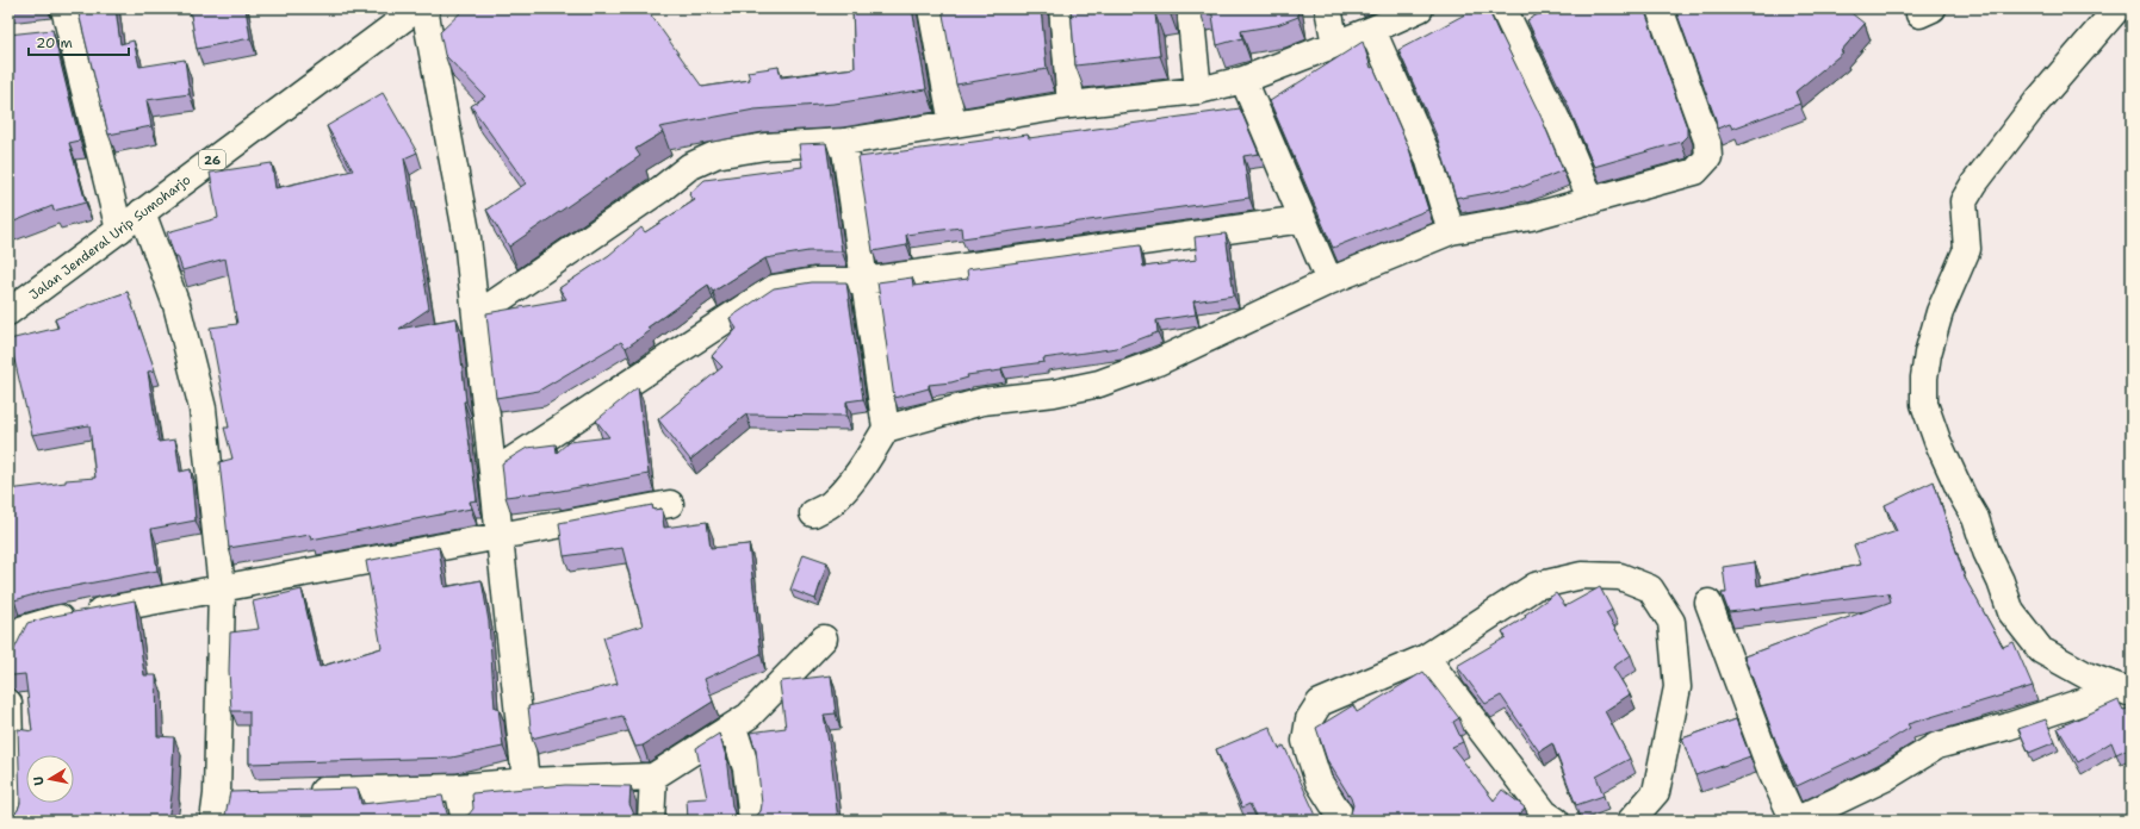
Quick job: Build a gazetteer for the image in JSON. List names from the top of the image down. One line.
{"streets":{"main road":["26","Jalan Jenderal Urip Sumoharjo"]},"scale_bar":"20 m","north":"left"}
